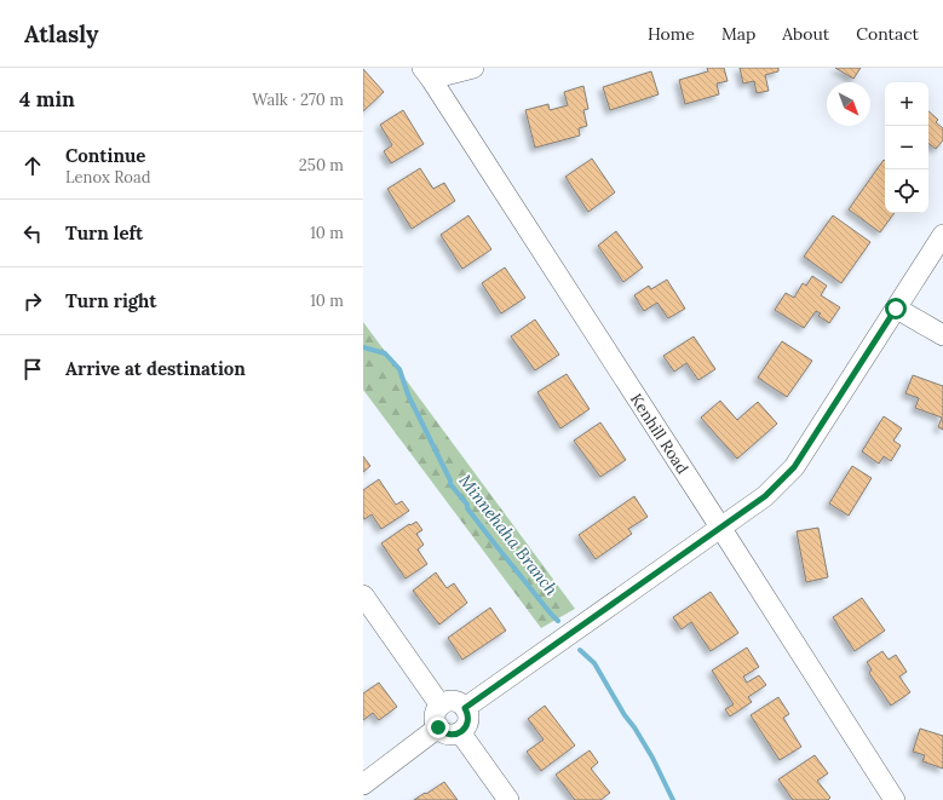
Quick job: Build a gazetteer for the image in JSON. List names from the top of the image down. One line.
{"streets":{"street":["Kenhill Road"]},"water":["Minnehaha Branch"],"north":"bottom right","page":{"header":"Atlasly","nav":["Home","Map","About","Contact"],"heading":["4 min","Walk · 270 m"],"map_buttons":["+","−"],"list":[["Continue","Lenox Road","250 m"],["Turn left","10 m"],["Turn right","10 m"],"Arrive at destination"]}}
